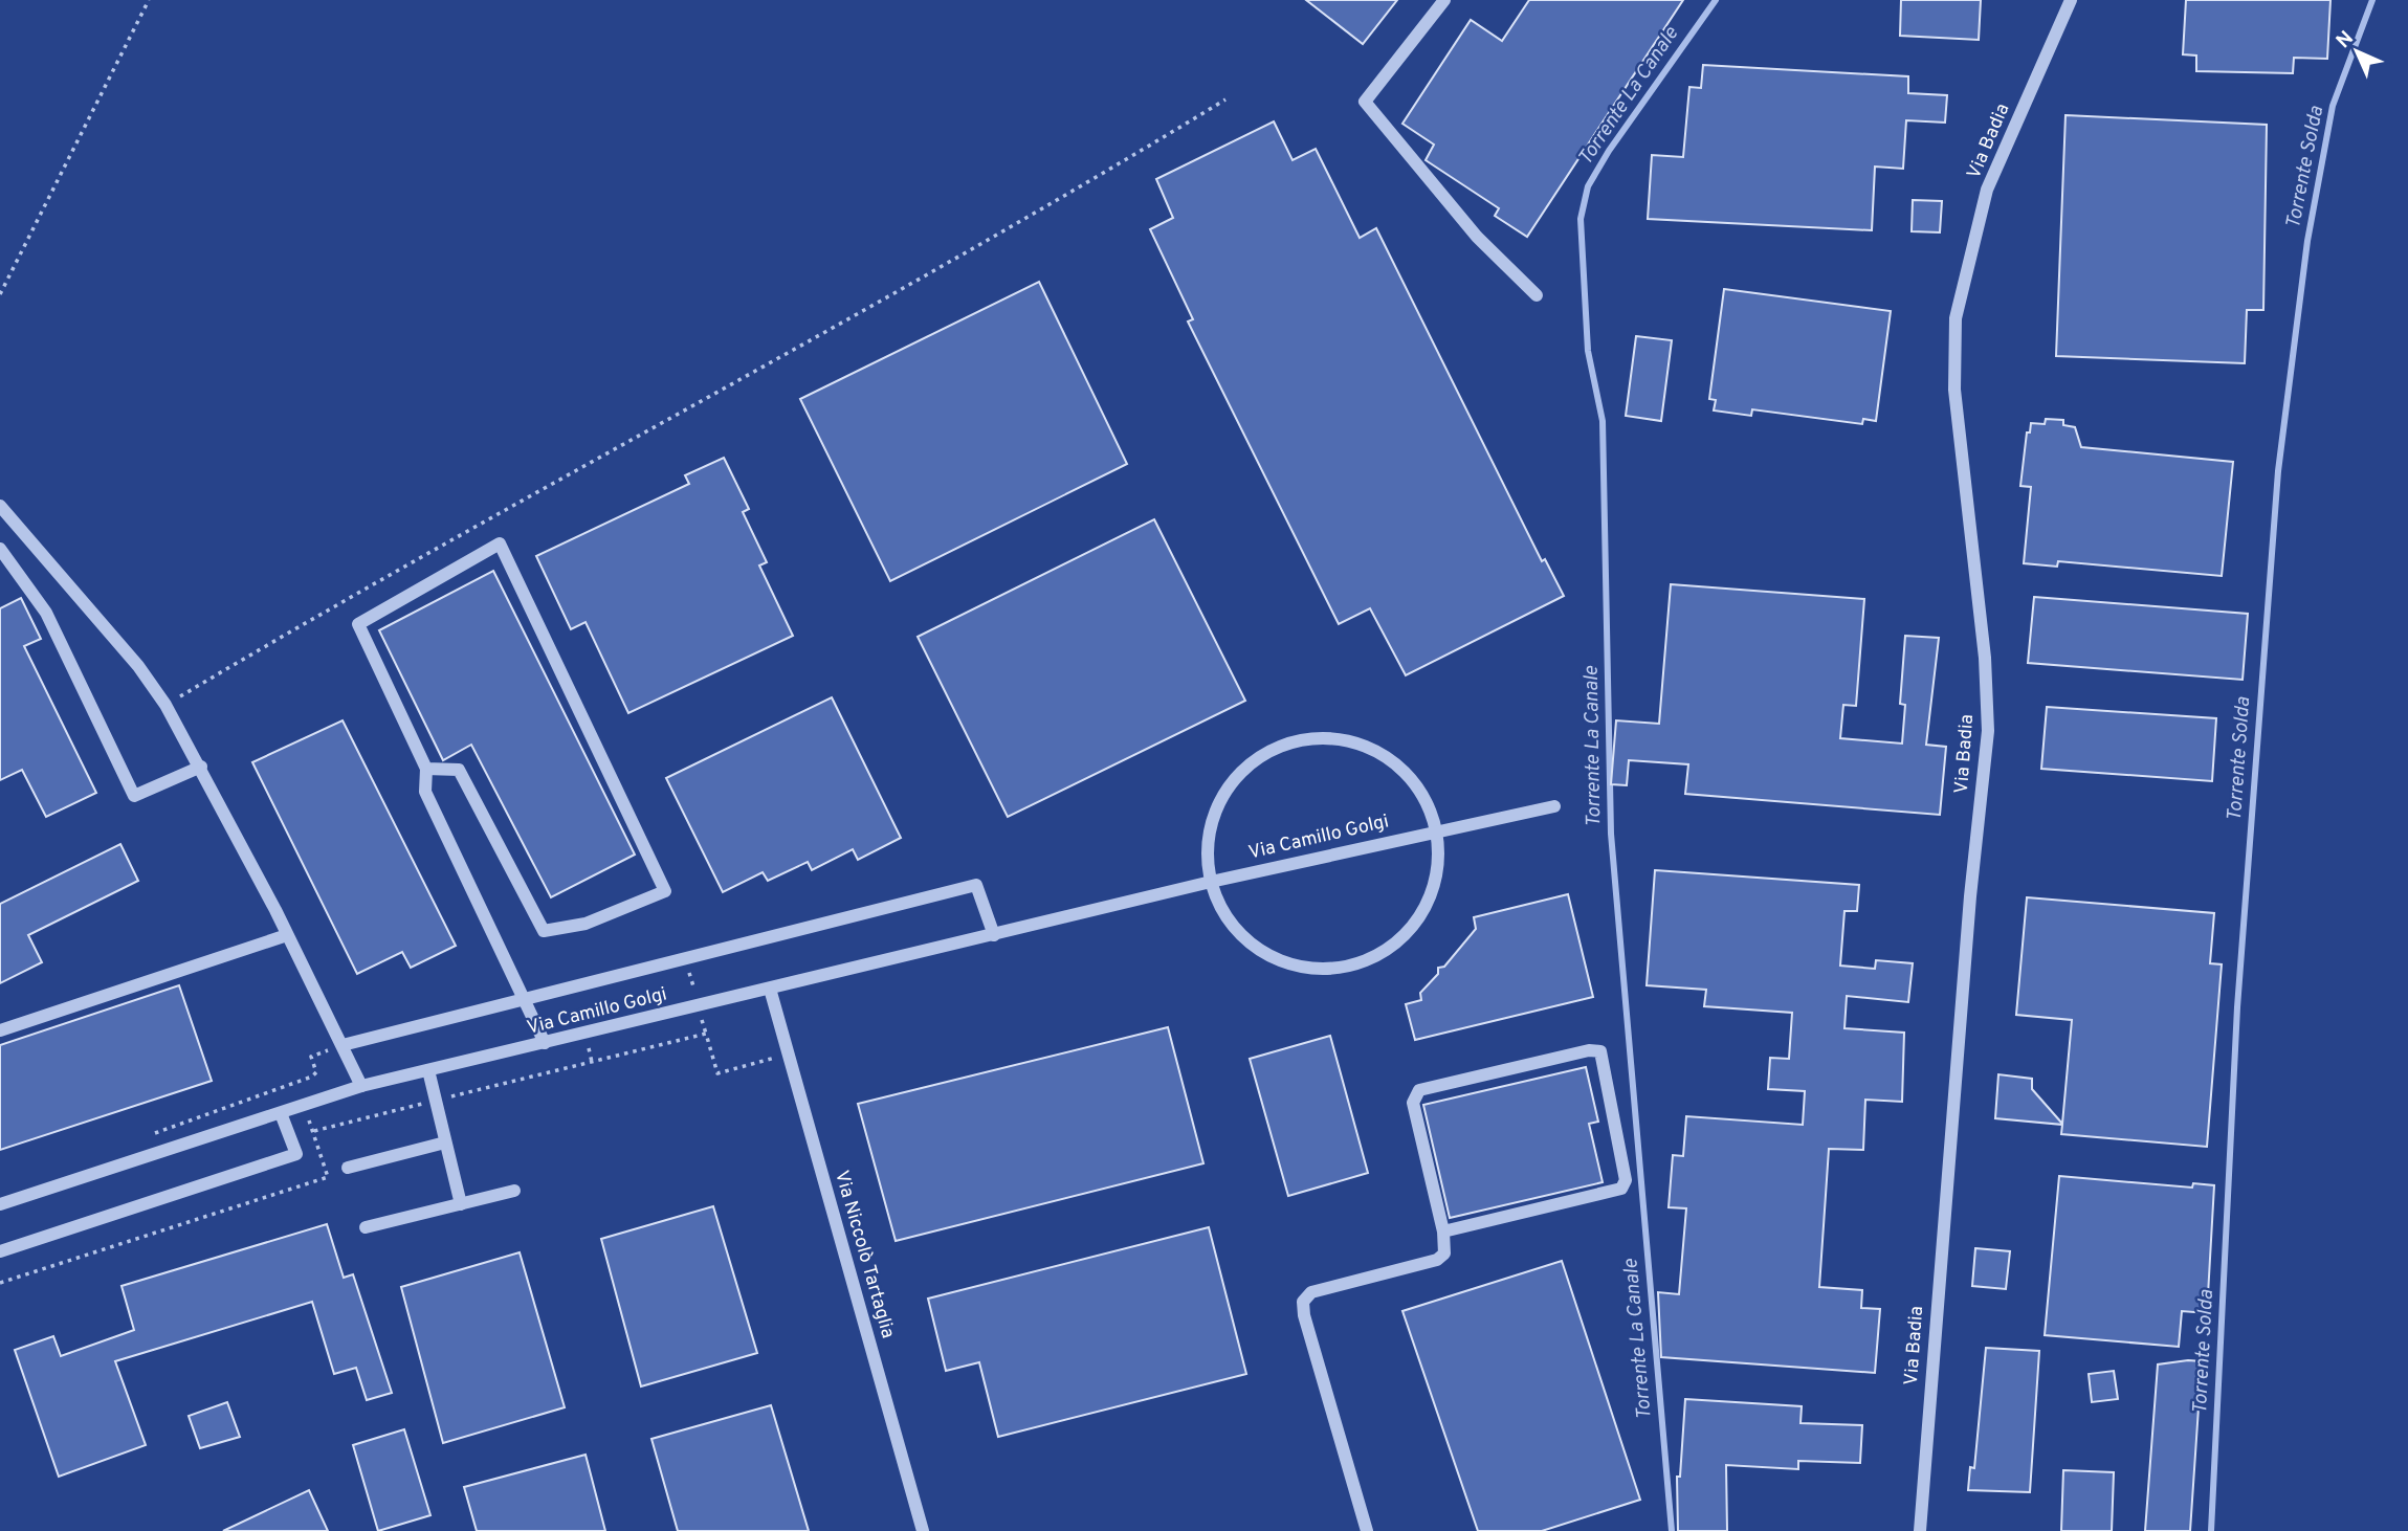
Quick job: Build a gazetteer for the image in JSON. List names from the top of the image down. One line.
{"streets":{"street":["Via Badia","Via Camillo Golgi","Via Niccolò Tartaglia"]},"crossings":[["Via Camillo Golgi","Via Niccolò Tartaglia"]],"water":["Torrente La Canale","Torrente Solda"],"north":"top left"}
